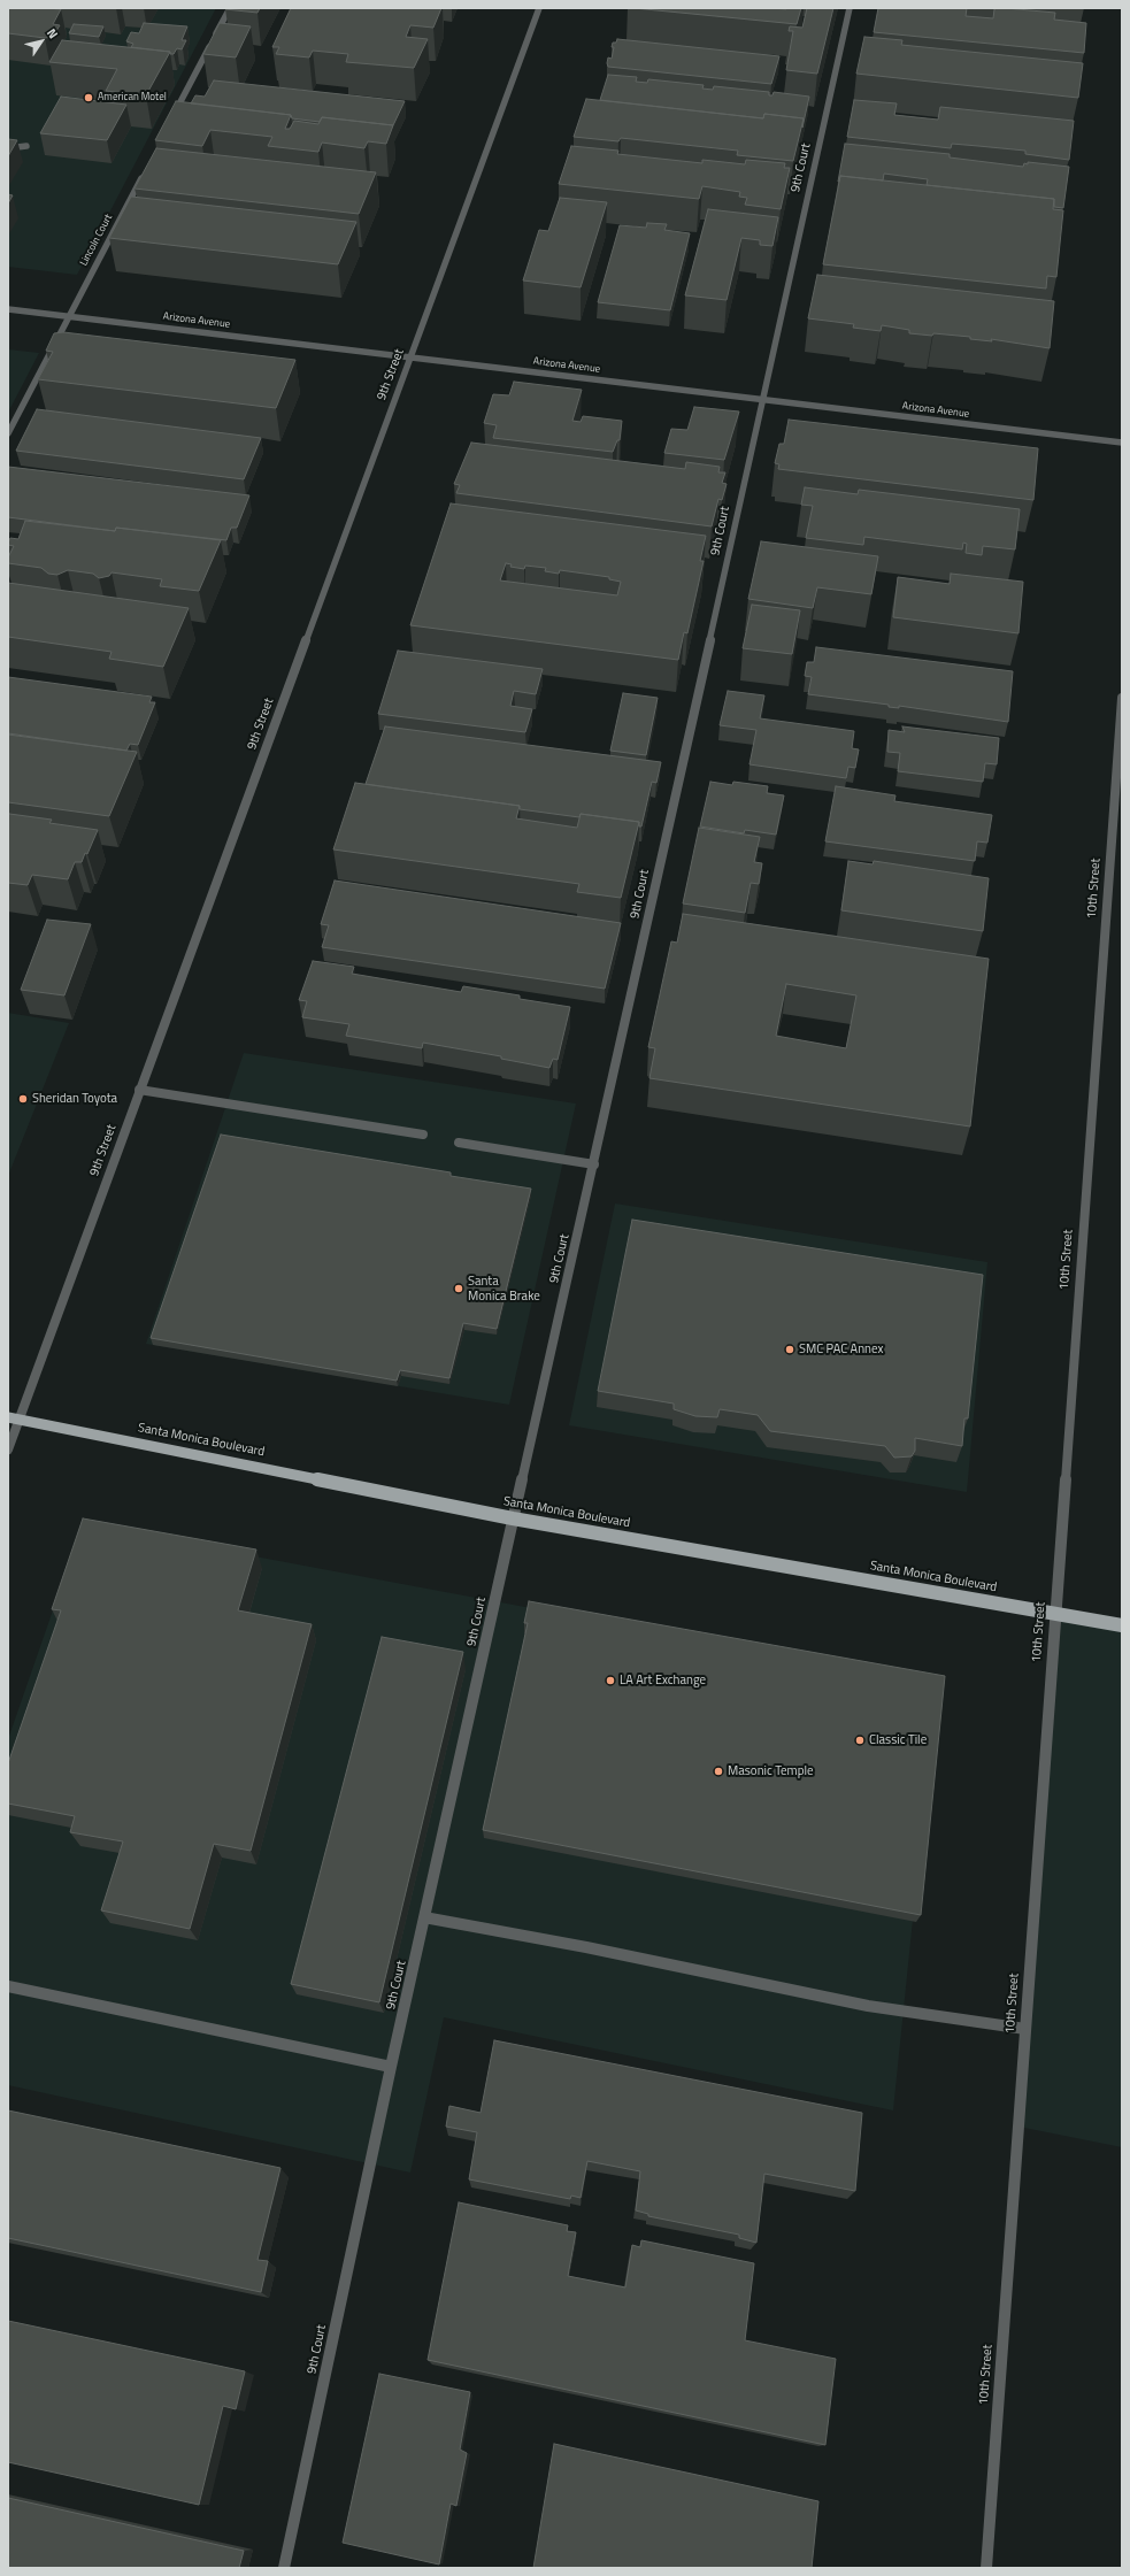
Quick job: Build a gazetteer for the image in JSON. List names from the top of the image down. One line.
{"streets":{"main road":["Santa Monica Boulevard"],"street":["9th Court","Lincoln Court","Arizona Avenue","9th Street","10th Street"]},"crossings":[["9th Court","Arizona Avenue"],["9th Court","Santa Monica Boulevard"],["Lincoln Court","Arizona Avenue"],["Arizona Avenue","9th Street"],["9th Street","Santa Monica Boulevard"],["10th Street","Santa Monica Boulevard"]],"places":["American Motel","Sheridan Toyota","Santa Monica Brake","SMC PAC Annex","LA Art Exchange","Classic Tile","Masonic Temple"],"north":"top right"}
